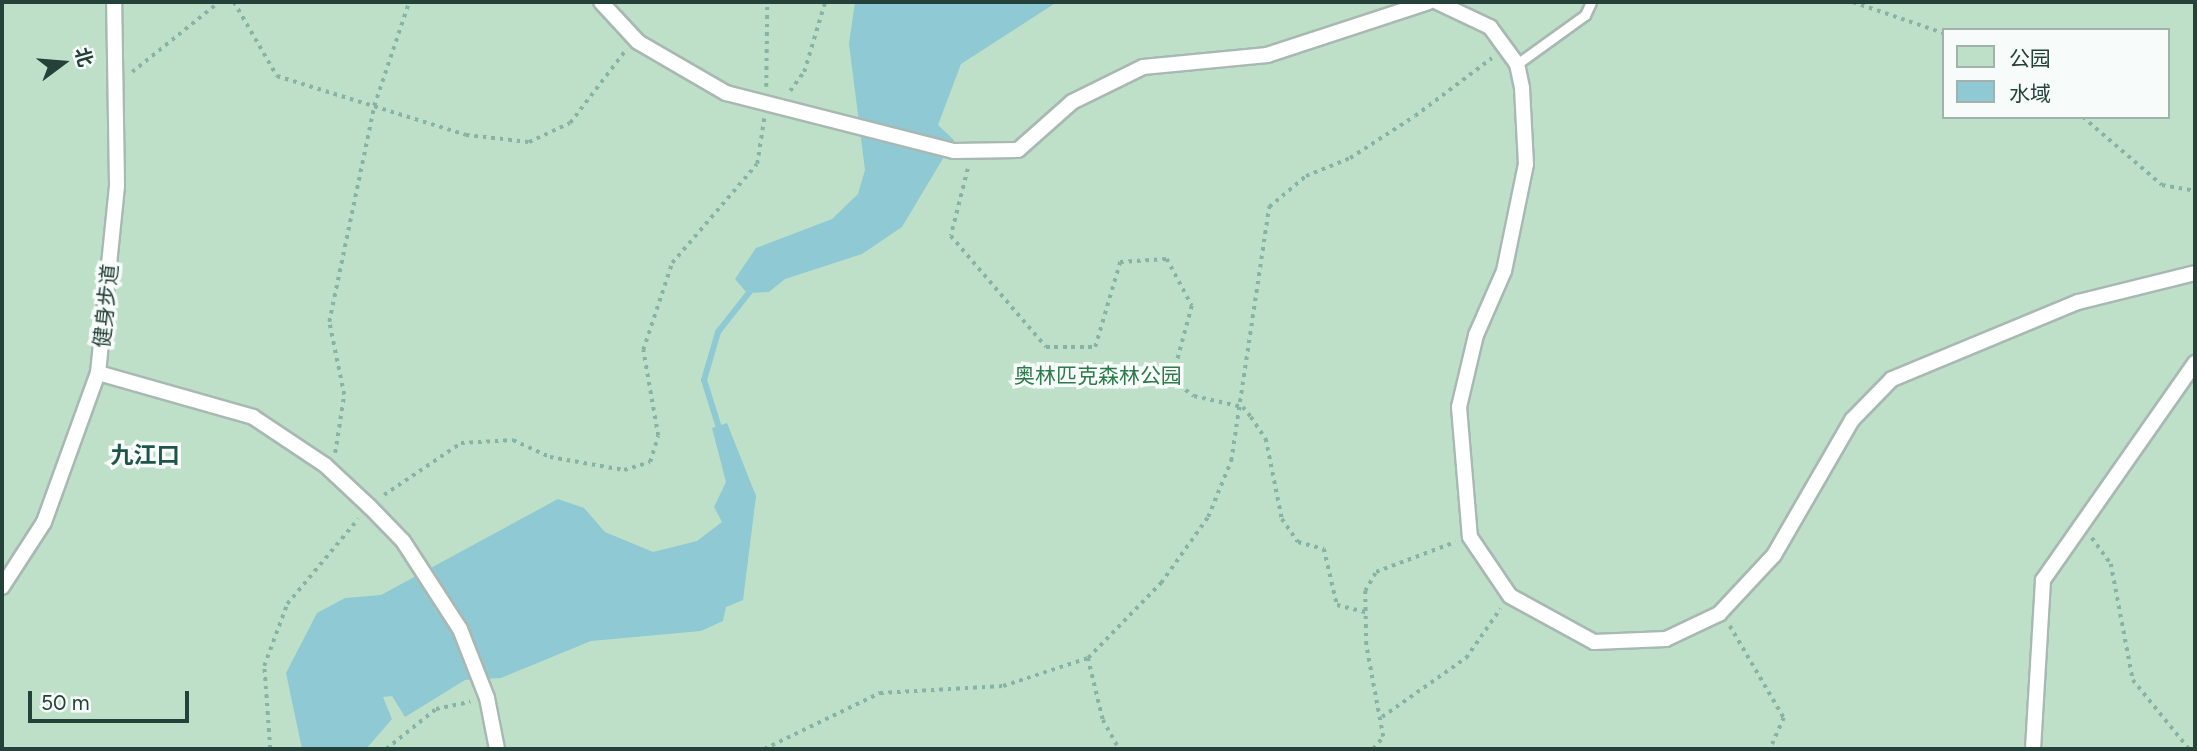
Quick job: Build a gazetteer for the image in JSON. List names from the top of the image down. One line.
{"streets":{"street":["健身步道"]},"districts":["九江口"],"parks":["奥林匹克森林公园"],"legend":["公园","水域"],"scale_bar":"50 m","north":"right"}
